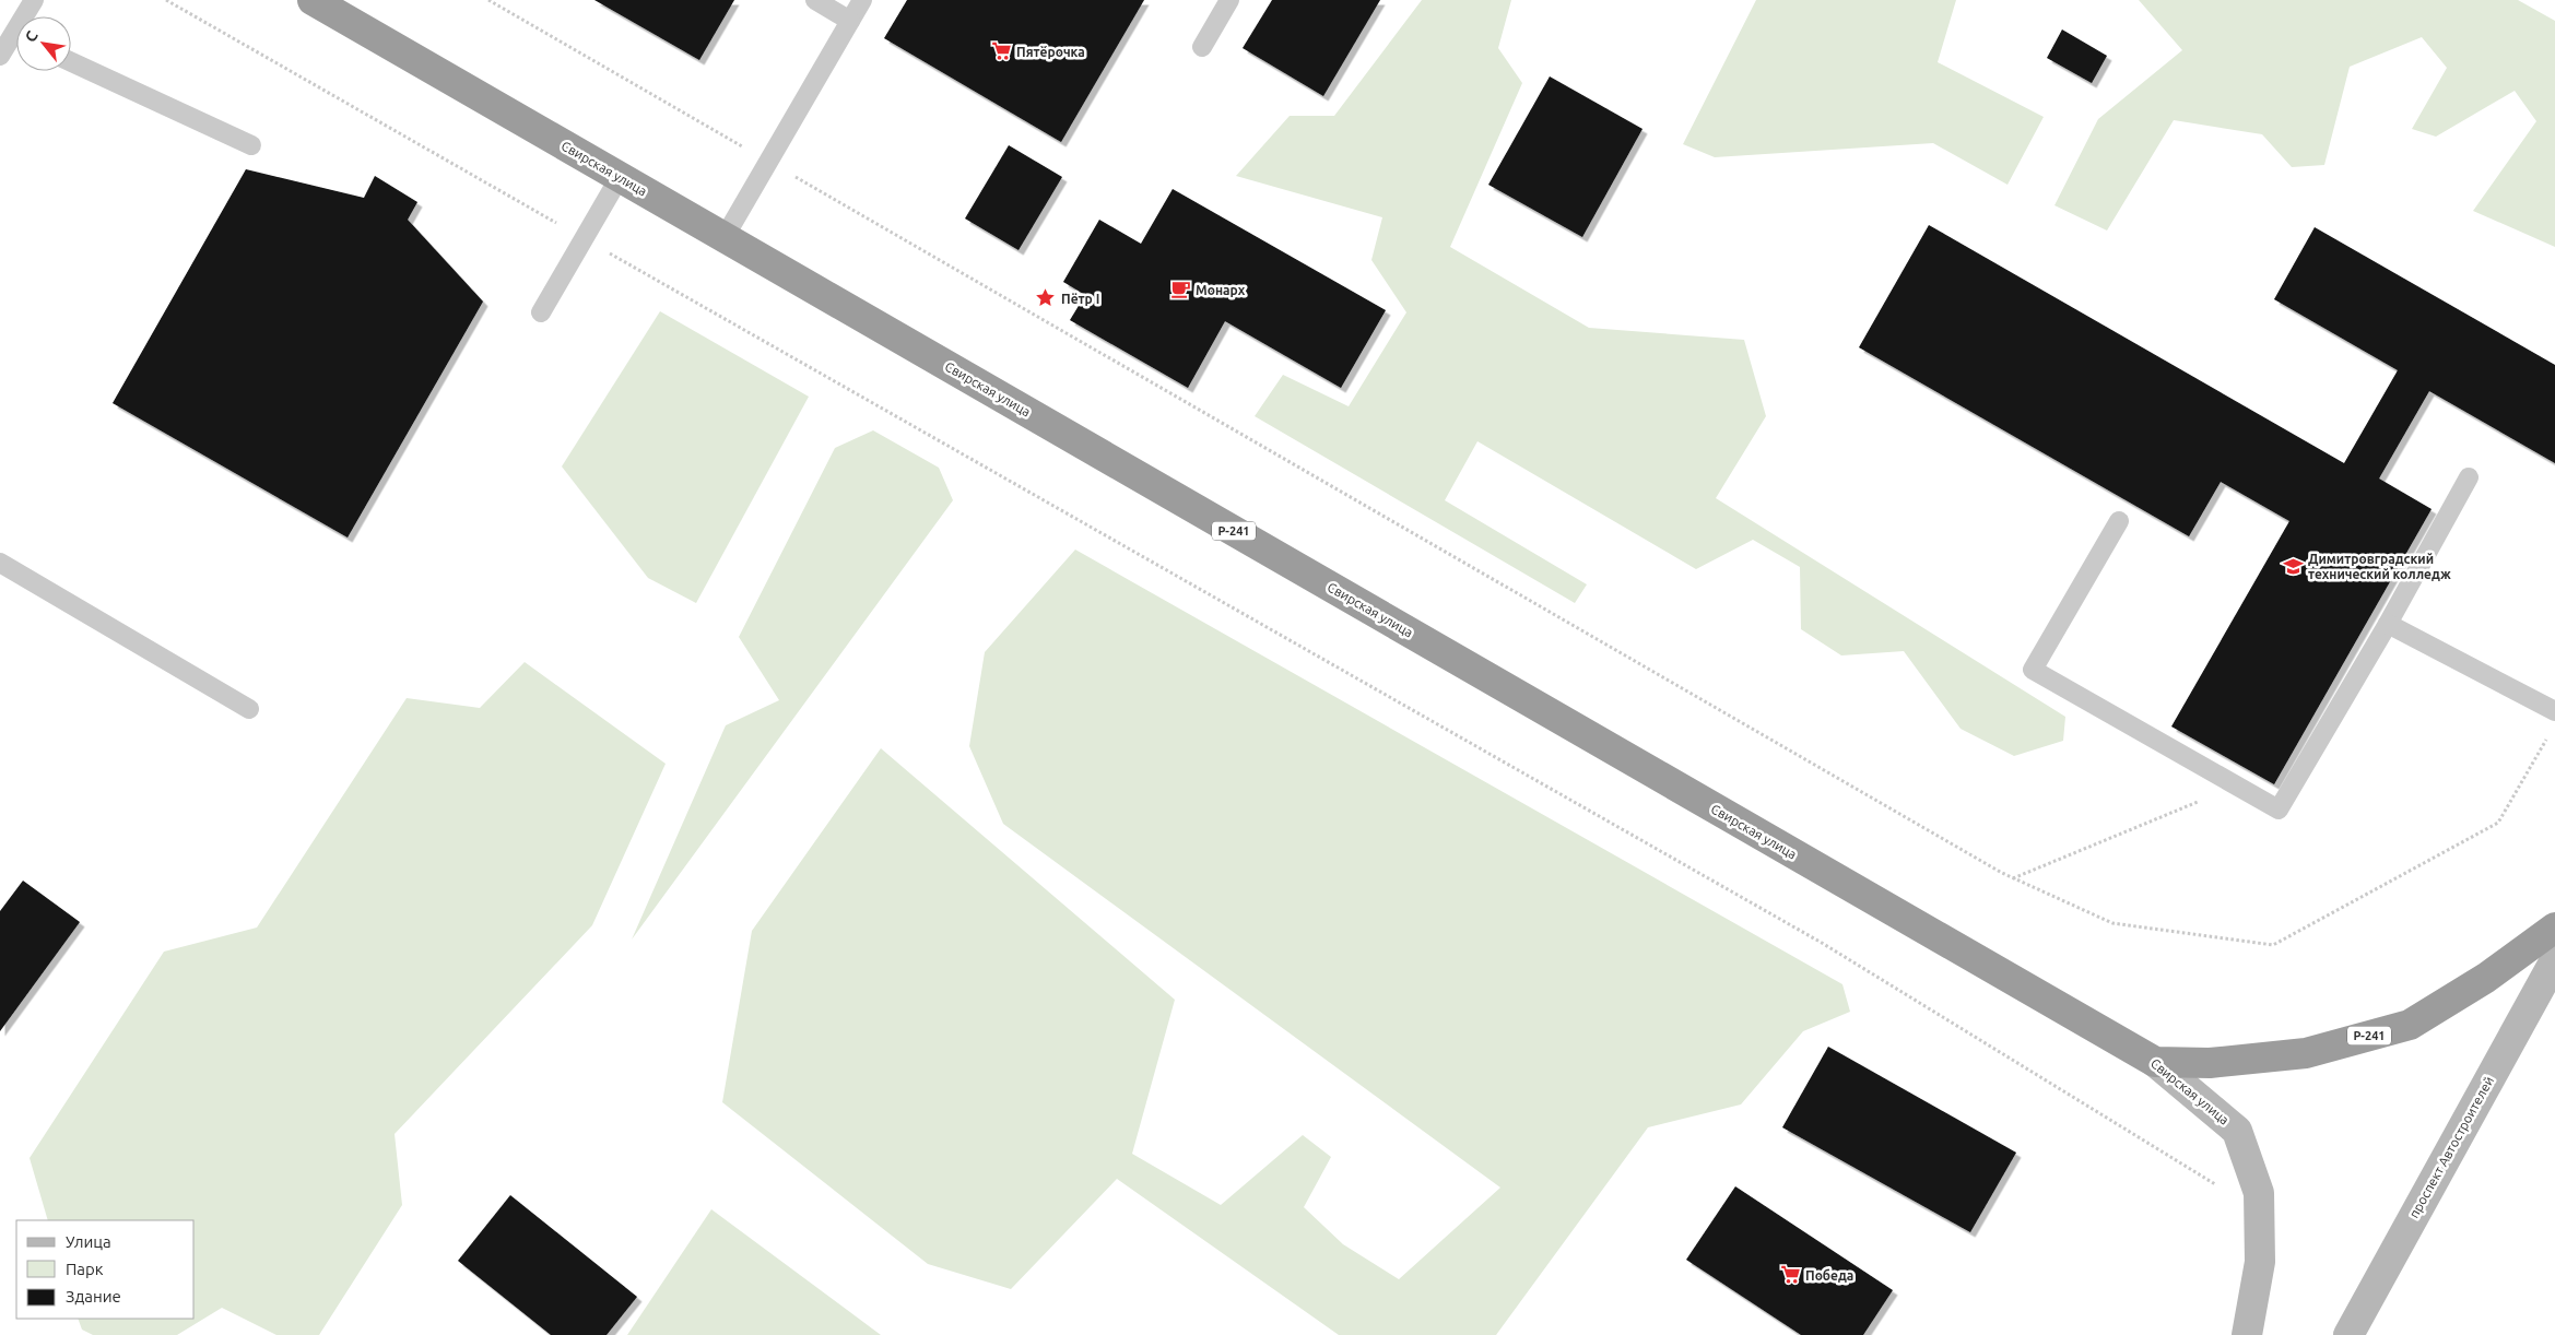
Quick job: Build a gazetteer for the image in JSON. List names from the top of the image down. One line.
{"streets":{"highway":["Свирская улица","Р-241"],"main road":["проспект Автостроителей"]},"crossings":[["Свирская улица","Р-241"]],"places":{"supermarket":["Пятёрочка","Победа"],"cafe":["Монарх"],"place":["Пётр I"],"school or university":["Димитровградский технический колледж"]},"legend":["Улица","Парк","Здание"],"north":"top left"}
